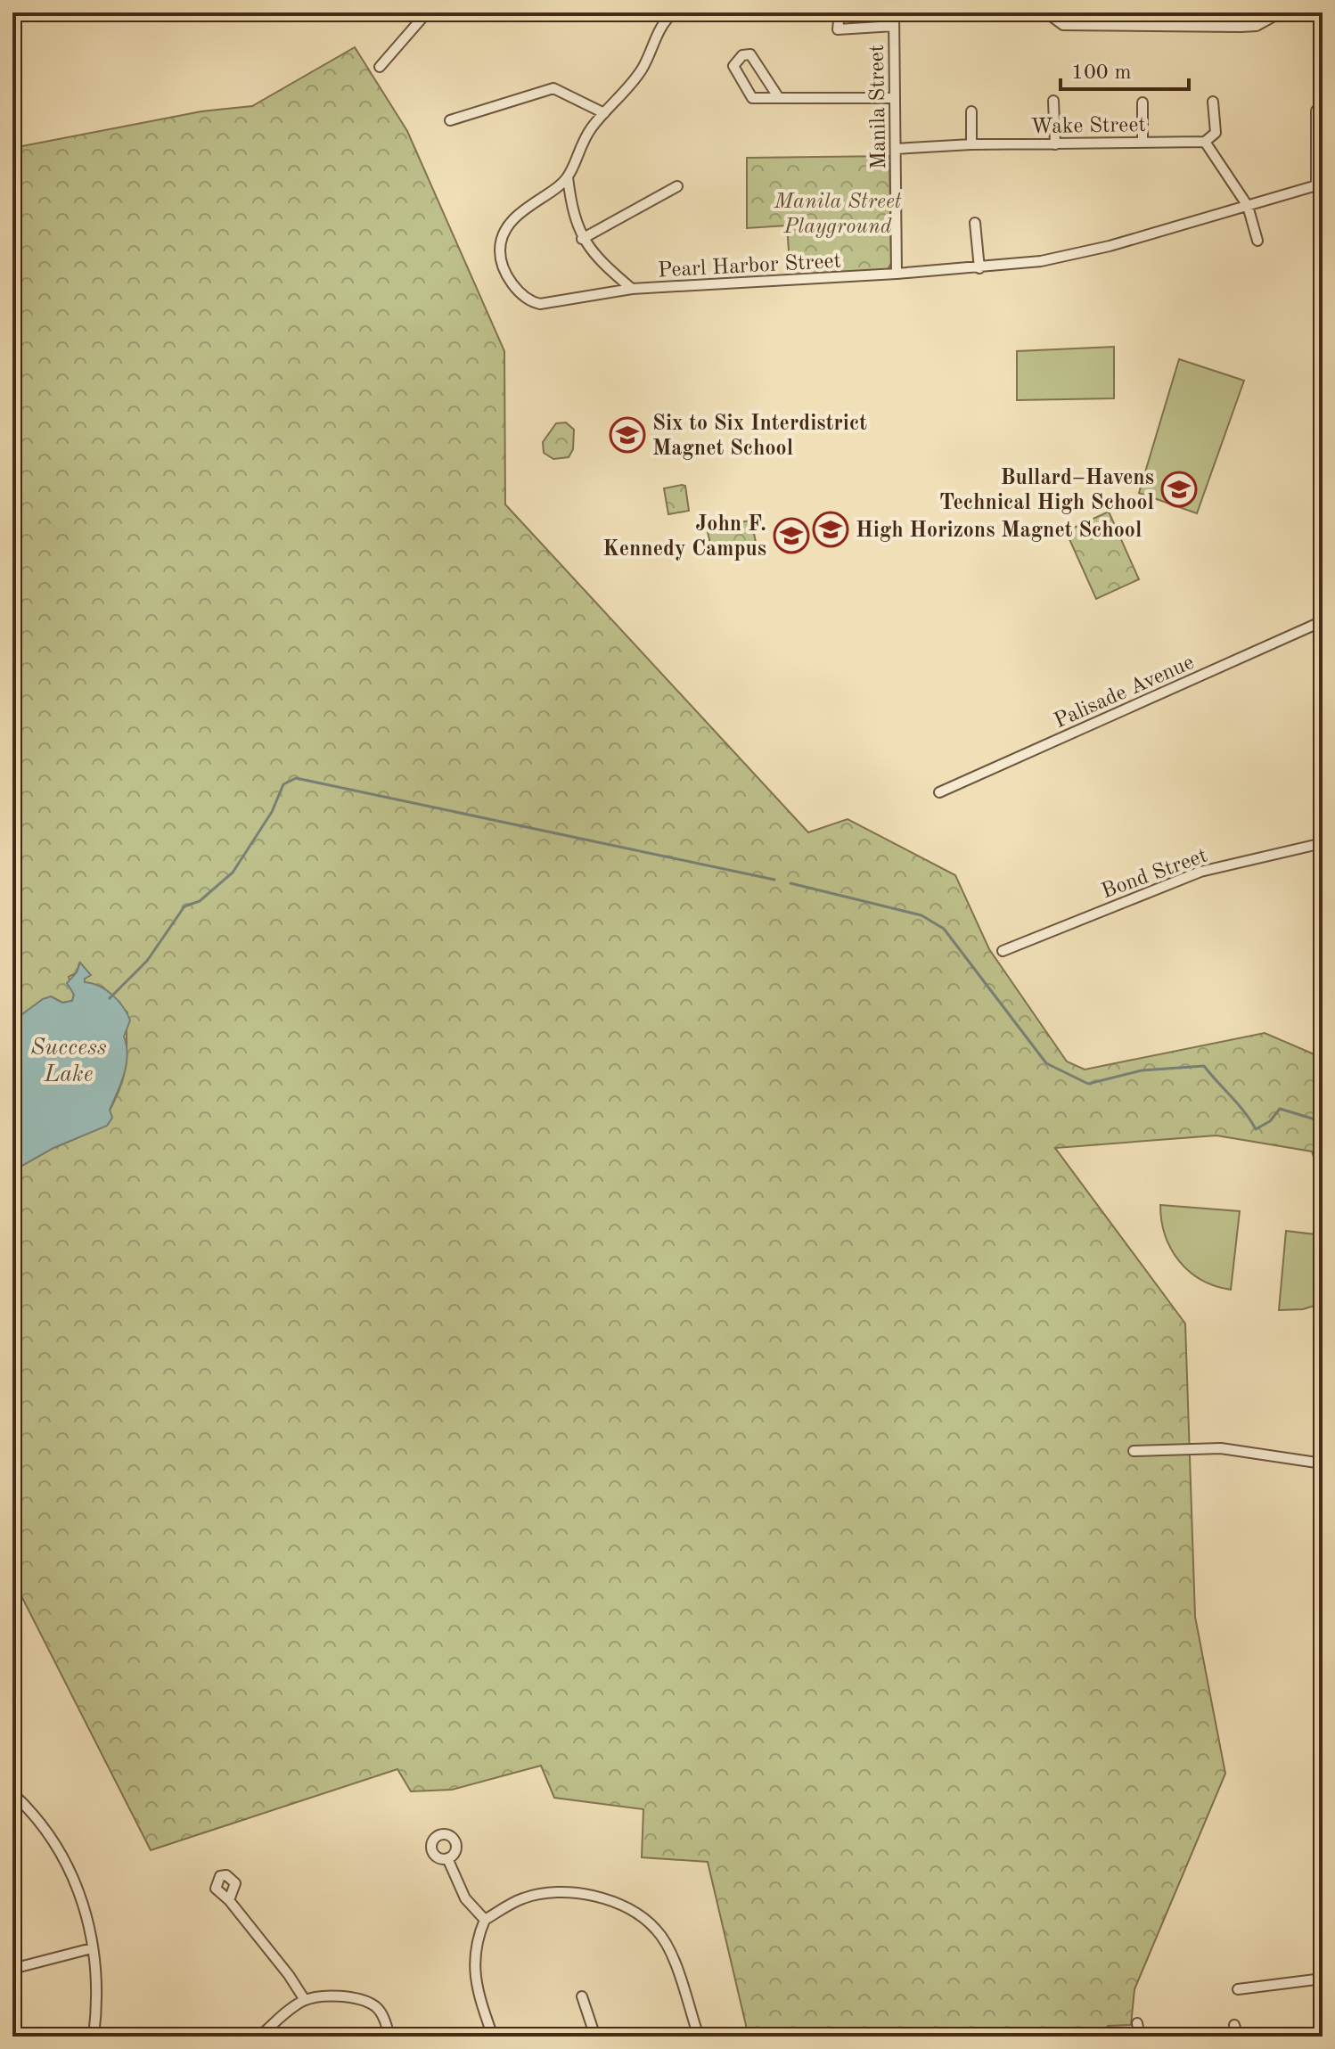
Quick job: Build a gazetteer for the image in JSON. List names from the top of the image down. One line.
{"streets":{"street":["Manila Street","Wake Street","Pearl Harbor Street","Palisade Avenue","Bond Street"]},"crossings":[["Manila Street","Wake Street"],["Manila Street","Pearl Harbor Street"]],"water":["Success Lake"],"parks":["Manila Street Playground"],"places":{"school or university":["Six to Six Interdistrict Magnet School","Bullard–Havens Technical High School","High Horizons Magnet School","John F. Kennedy Campus"]},"scale_bar":"100 m"}
